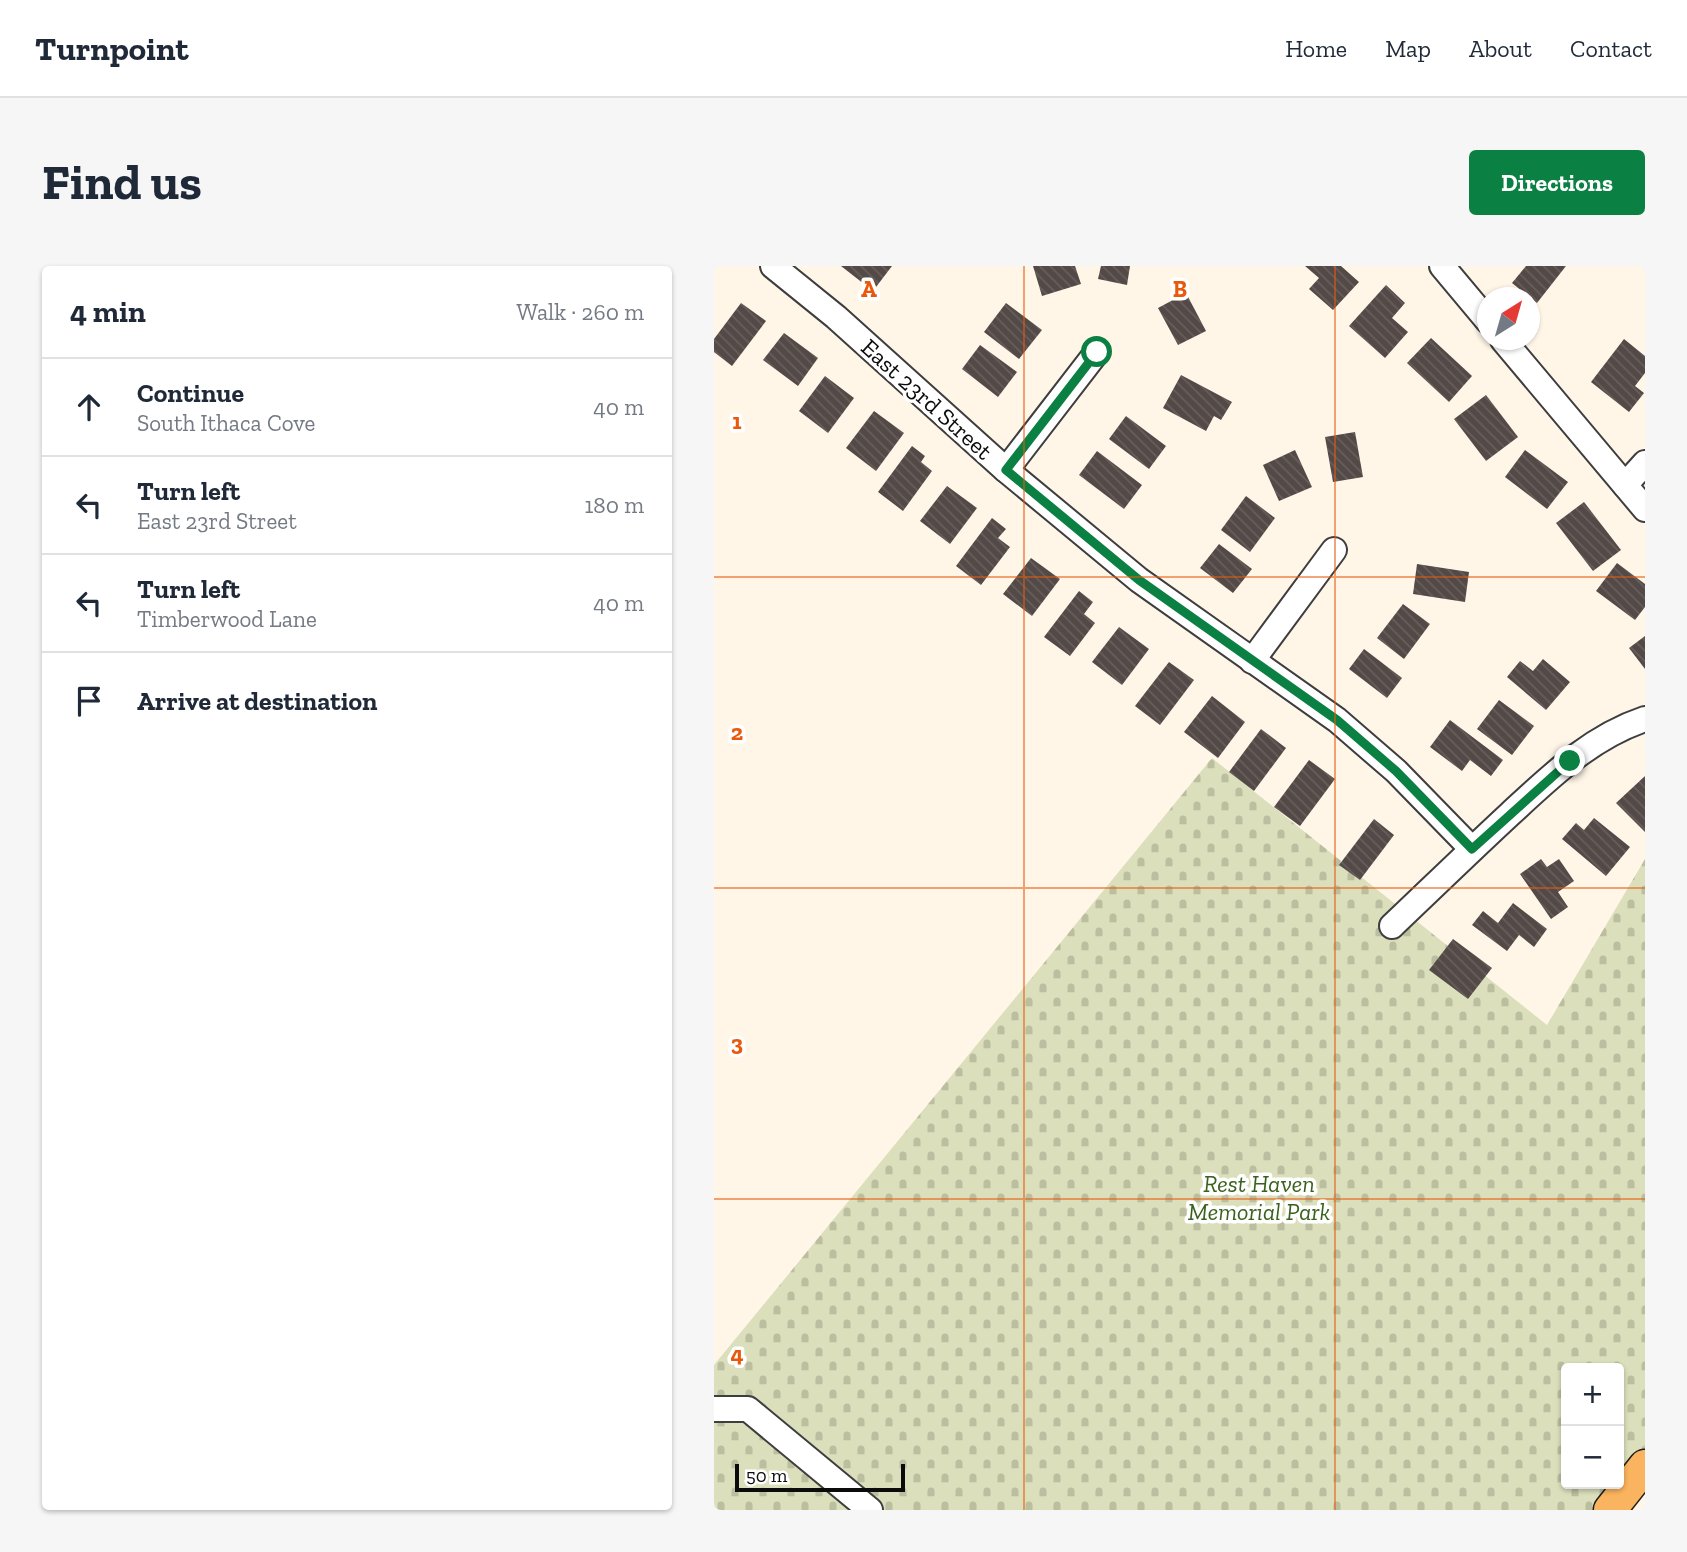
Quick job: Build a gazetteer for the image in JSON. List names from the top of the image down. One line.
{"streets":{"street":["East 23rd Street"]},"parks":["Rest Haven Memorial Park"],"scale_bar":"50 m","north":"top right","page":{"header":"Turnpoint","nav":["Home","Map","About","Contact"],"buttons":"Directions","title":"Find us","heading":["4 min","Walk · 260 m"],"list":[["Continue","South Ithaca Cove","40 m"],["Turn left","East 23rd Street","180 m"],["Turn left","Timberwood Lane","40 m"],"Arrive at destination"],"map_buttons":["+","−"],"scale":"50 m"},"grid":{"columns":["A","B"],"rows":["1","2","3","4"]}}
